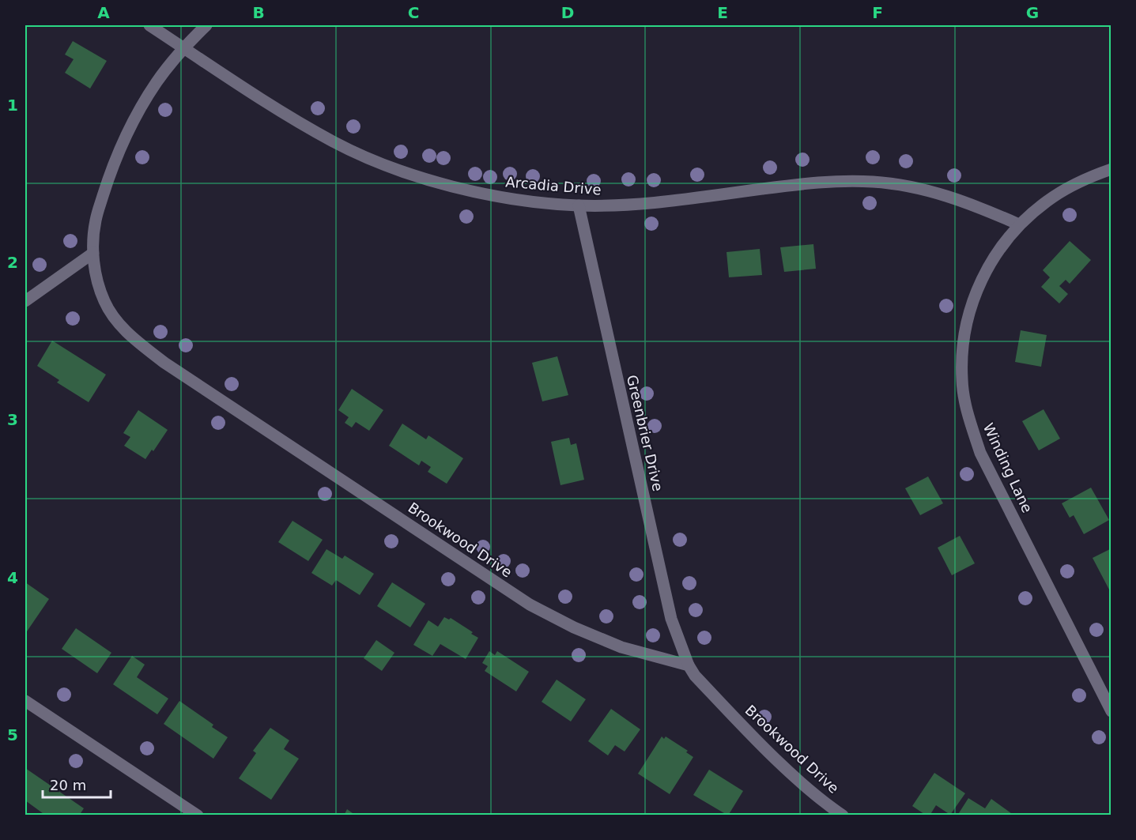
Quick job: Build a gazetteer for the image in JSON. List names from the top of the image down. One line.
{"streets":{"street":["Arcadia Drive","Greenbrier Drive","Winding Lane","Brookwood Drive"]},"crossings":[["Arcadia Drive","Greenbrier Drive"],["Arcadia Drive","Winding Lane"],["Arcadia Drive","Brookwood Drive"],["Greenbrier Drive","Brookwood Drive"]],"scale_bar":"20 m","grid":{"columns":["A","B","C","D","E","F","G"],"rows":["1","2","3","4","5"]}}
